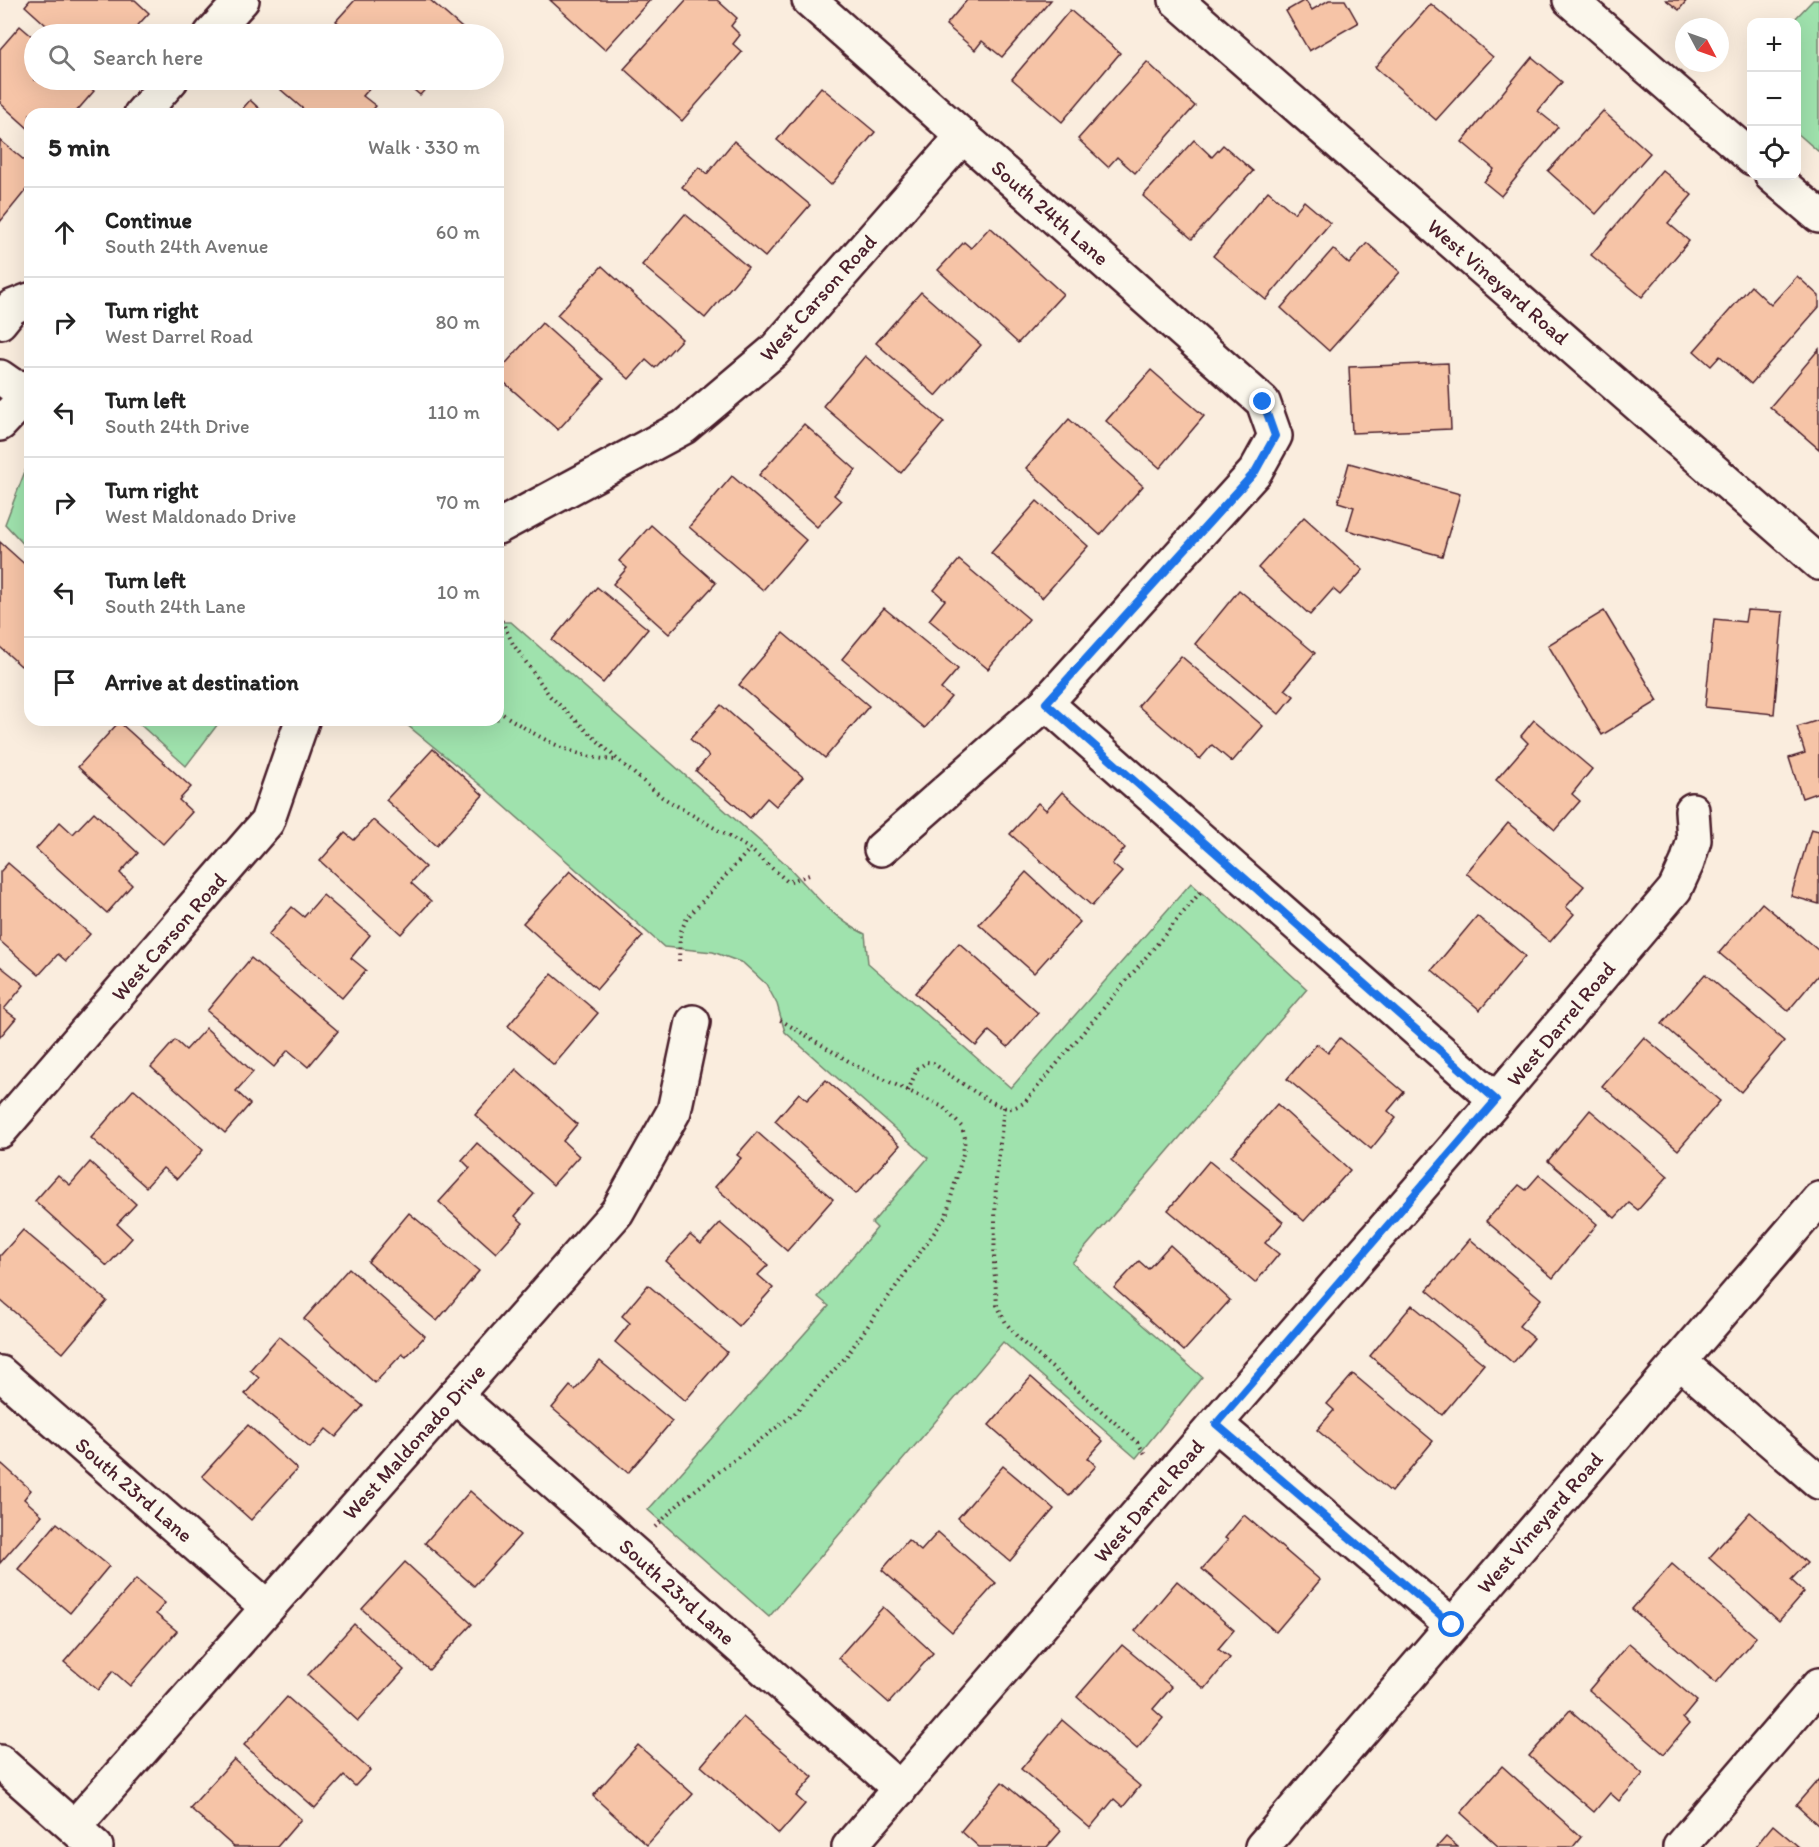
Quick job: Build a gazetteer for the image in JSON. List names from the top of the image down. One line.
{"streets":{"street":["South 24th Lane","West Vineyard Road","West Carson Road","West Darrel Road","West Maldonado Drive","South 23rd Lane"]},"crossings":[["South 24th Lane","West Carson Road"],["West Darrel Road","South 23rd Lane"],["West Maldonado Drive","South 23rd Lane"]],"north":"bottom right","page":{"map_buttons":["+","−"],"search":"Search here","heading":["5 min","Walk · 330 m"],"list":[["Continue","South 24th Avenue","60 m"],["Turn right","West Darrel Road","80 m"],["Turn left","South 24th Drive","110 m"],["Turn right","West Maldonado Drive","70 m"],["Turn left","South 24th Lane","10 m"],"Arrive at destination"]}}
